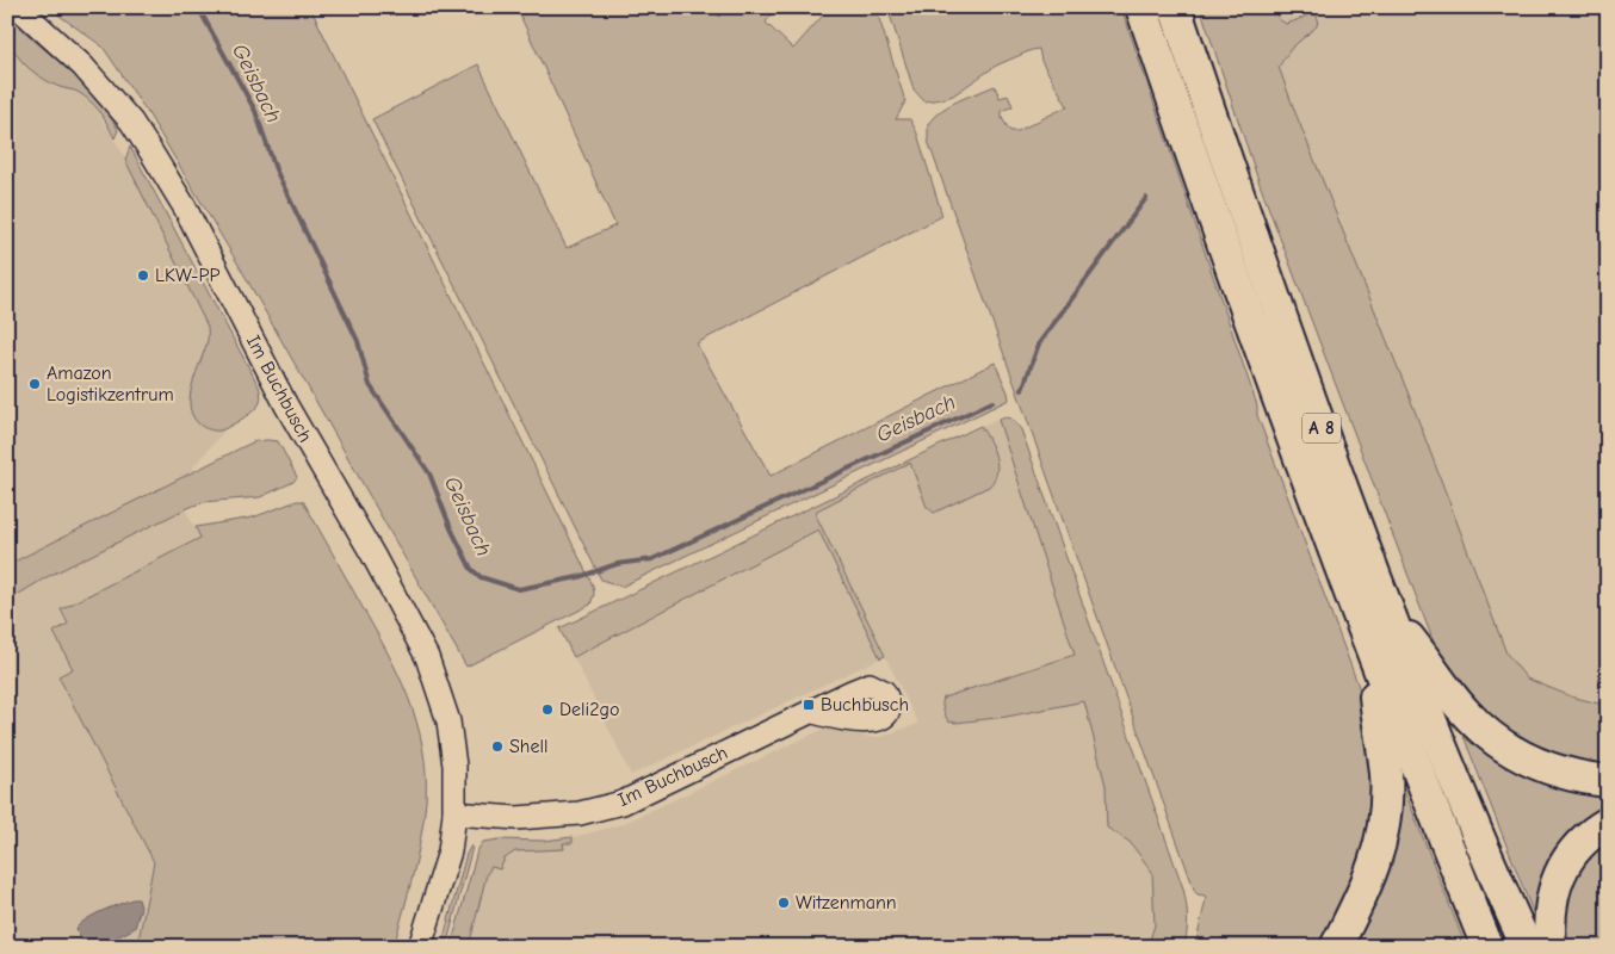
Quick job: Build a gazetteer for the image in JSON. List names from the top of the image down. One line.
{"streets":{"highway":["A 8"],"street":["Im Buchbusch"]},"water":["Geisbach"],"places":{"other":["LKW-PP","Amazon Logistikzentrum","Deli2go","Shell","Witzenmann"],"transit":["Buchbusch"]}}
